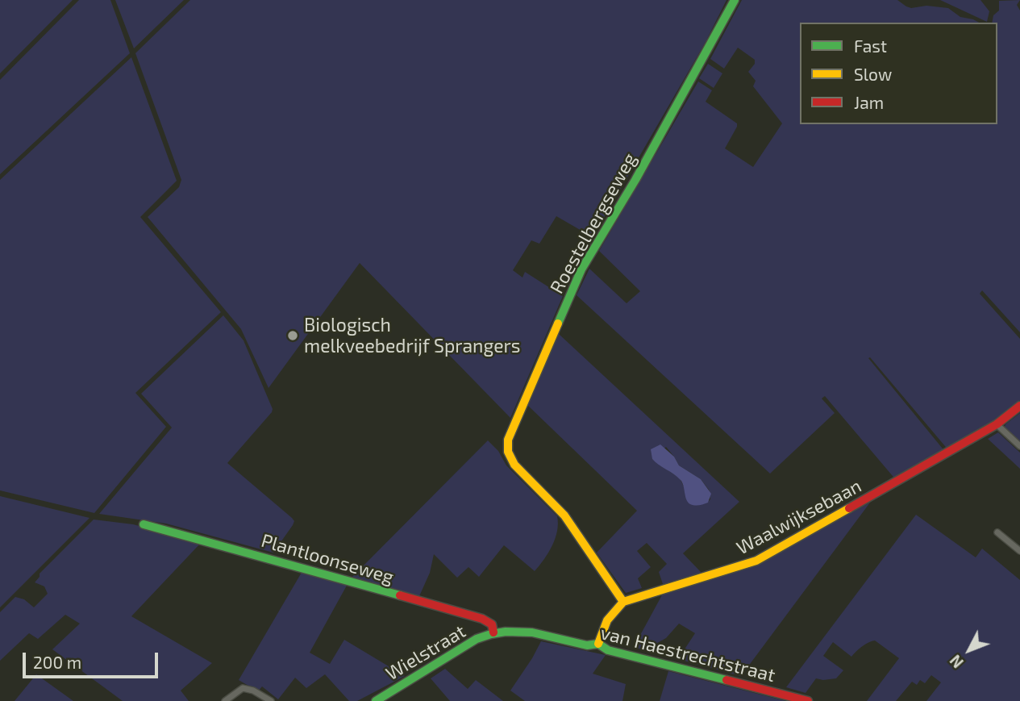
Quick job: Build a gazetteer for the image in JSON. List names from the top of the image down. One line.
{"streets":{"street":["Roestelbergseweg","Waalwijksebaan","Plantloonseweg","Wielstraat","van Haestrechtstraat"]},"crossings":[["Roestelbergseweg","Waalwijksebaan"],["Plantloonseweg","Wielstraat"],["Plantloonseweg","van Haestrechtstraat"],["Wielstraat","van Haestrechtstraat"]],"places":["Biologisch melkveebedrijf Sprangers"],"legend":["Fast","Slow","Jam"],"scale_bar":"200 m","north":"bottom left"}
